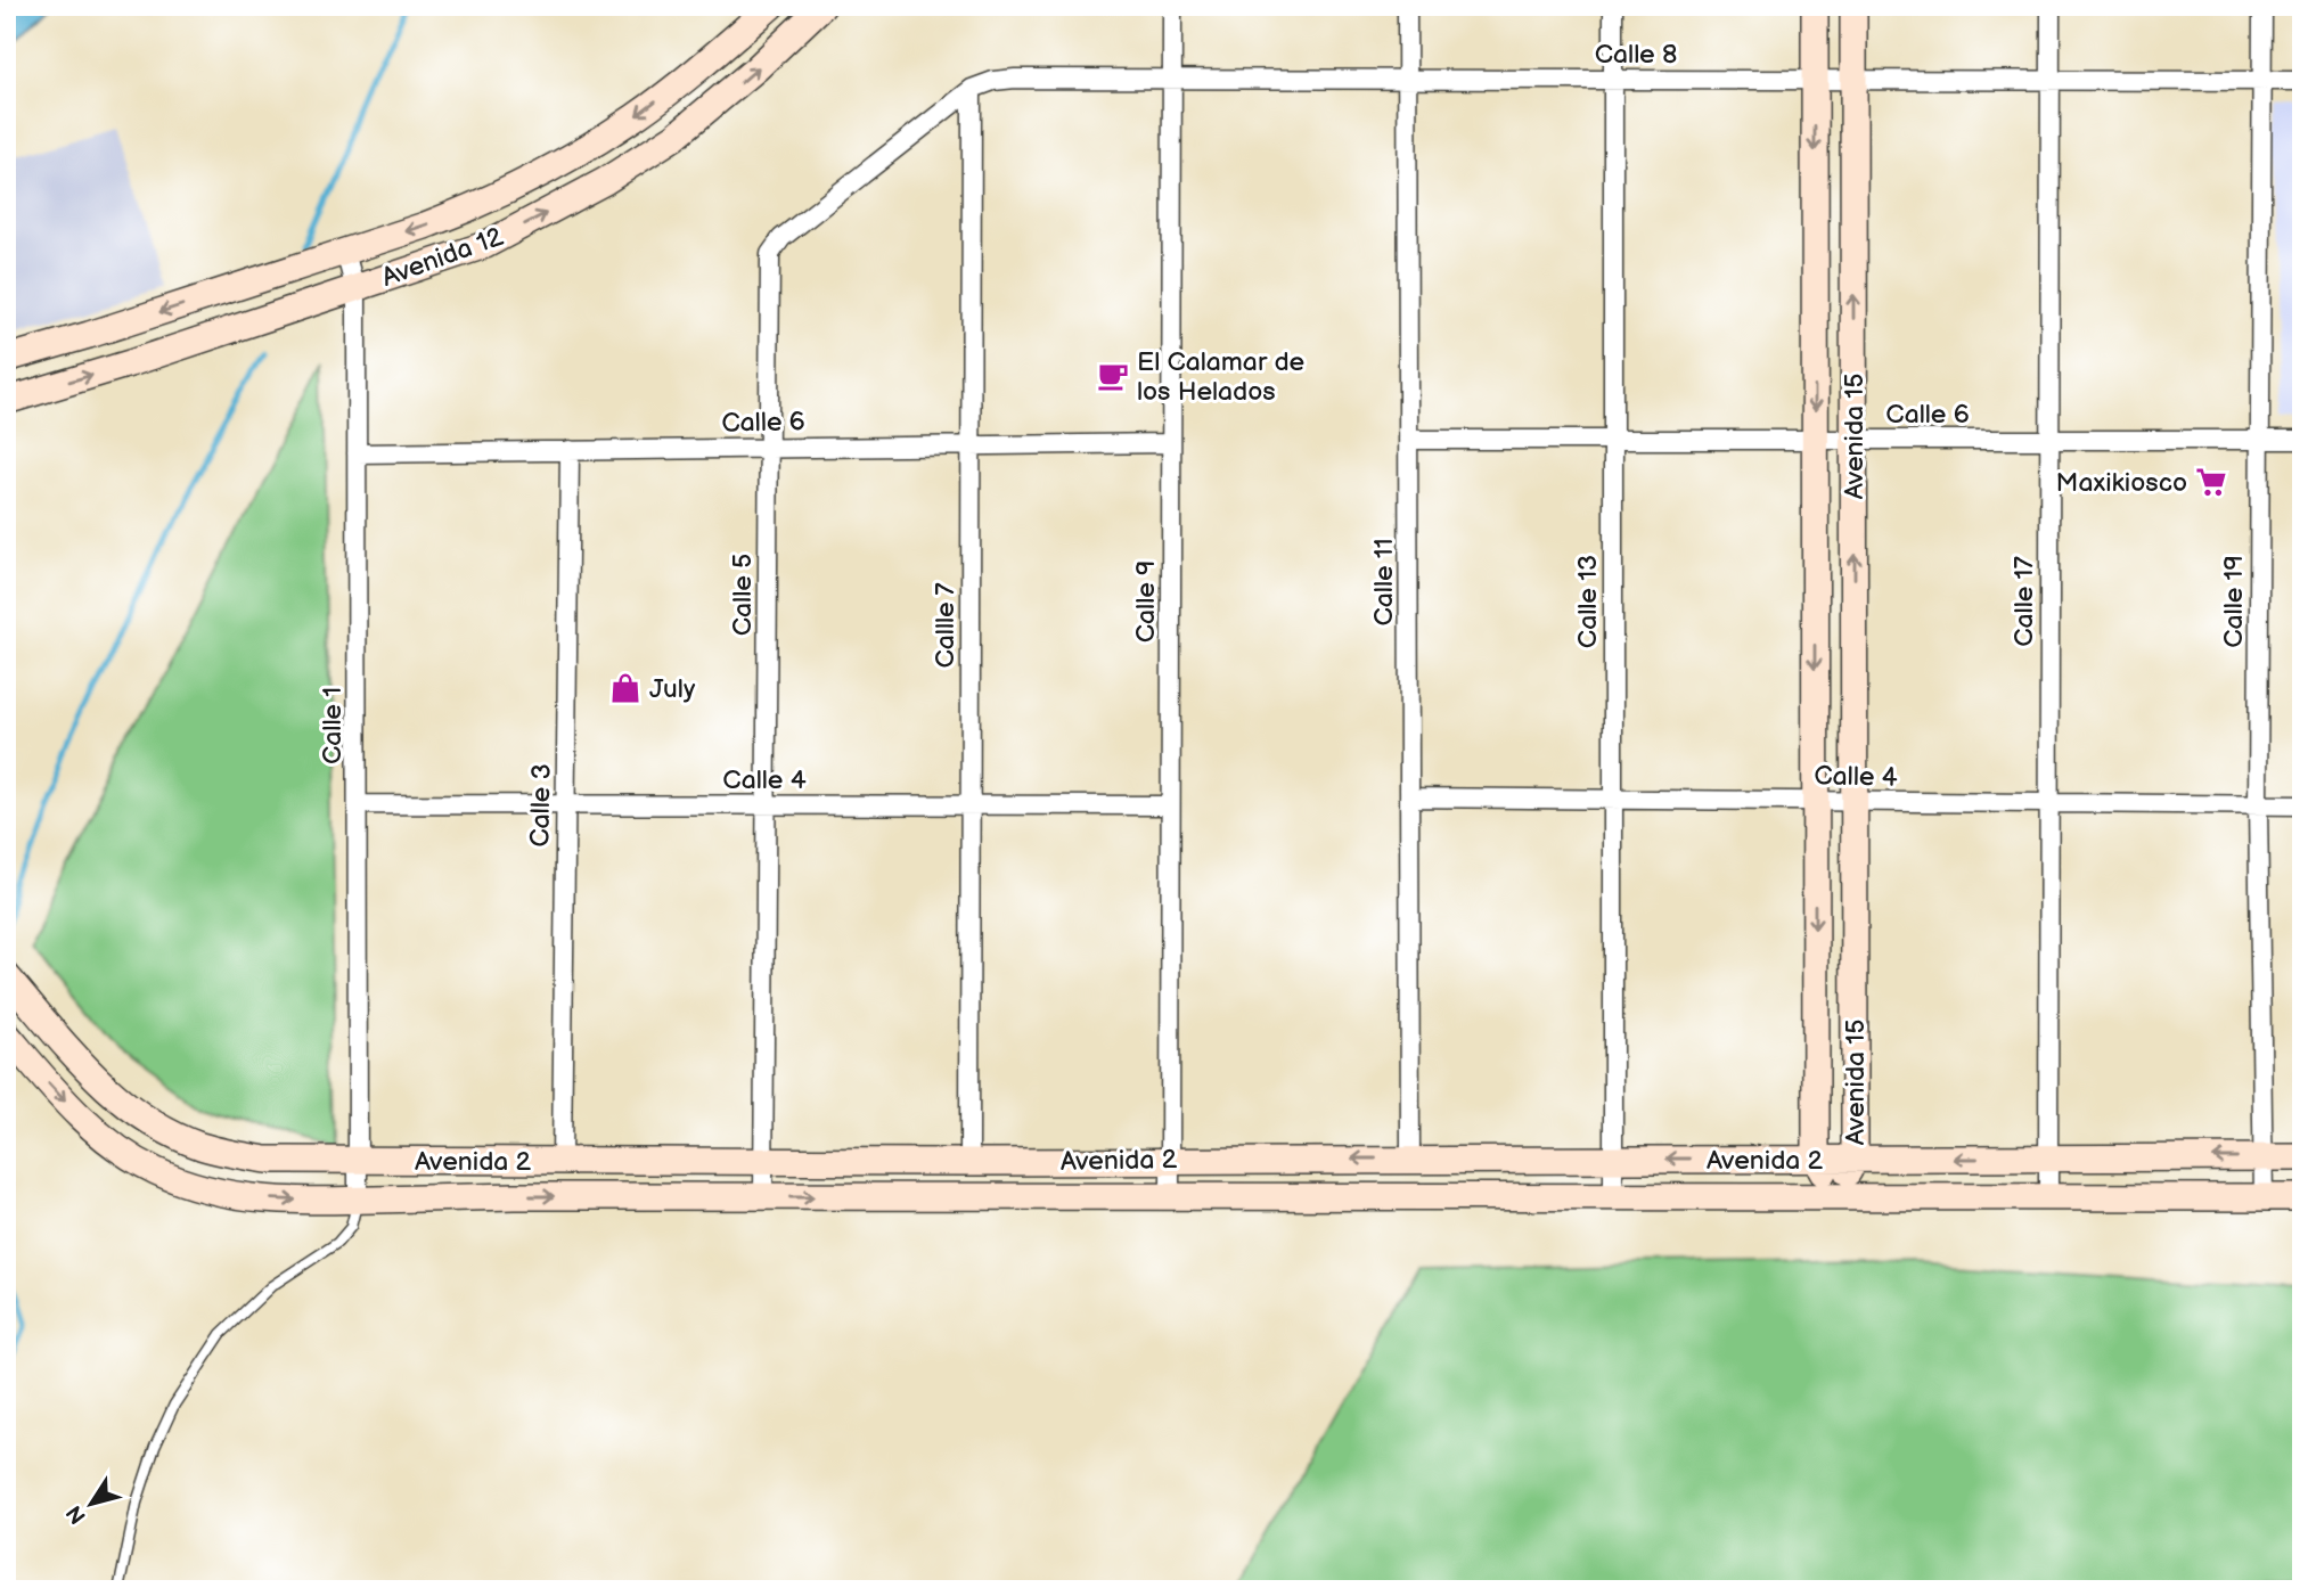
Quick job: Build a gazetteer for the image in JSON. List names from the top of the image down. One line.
{"streets":{"main road":["Avenida 12","Avenida 15","Avenida 2"],"street":["Calle 8","Calle 6","Calle 11","Calle 5","Calle 9","Calle 13","Calle 17","Calle 19","Callle 7","Calle 1","Calle 4","Calle 3"]},"crossings":[["Calle 8","Avenida 15"],["Calle 8","Calle 11"],["Calle 8","Calle 5"],["Calle 8","Calle 9"],["Calle 8","Calle 13"],["Calle 8","Calle 17"],["Calle 8","Calle 19"],["Calle 8","Callle 7"],["Avenida 12","Calle 1"],["Calle 6","Avenida 15"],["Calle 6","Calle 11"],["Calle 6","Calle 5"],["Calle 6","Calle 9"],["Calle 6","Calle 13"],["Calle 6","Calle 17"],["Calle 6","Calle 19"],["Calle 6","Callle 7"],["Calle 6","Calle 1"],["Calle 6","Calle 3"],["Avenida 15","Calle 4"],["Avenida 15","Avenida 2"],["Calle 11","Calle 4"],["Calle 11","Avenida 2"],["Calle 5","Callle 7"],["Calle 5","Calle 4"],["Calle 5","Avenida 2"],["Calle 9","Calle 4"],["Calle 9","Avenida 2"],["Calle 13","Calle 4"],["Calle 13","Avenida 2"],["Calle 17","Calle 4"],["Calle 17","Avenida 2"],["Calle 19","Calle 4"],["Calle 19","Avenida 2"],["Callle 7","Calle 4"],["Callle 7","Avenida 2"],["Calle 1","Calle 4"],["Calle 1","Avenida 2"],["Calle 4","Calle 3"],["Calle 3","Avenida 2"]],"places":{"cafe":["El Calamar de los Helados"],"supermarket":["Maxikiosco"],"shop":["July"]},"north":"bottom left"}
